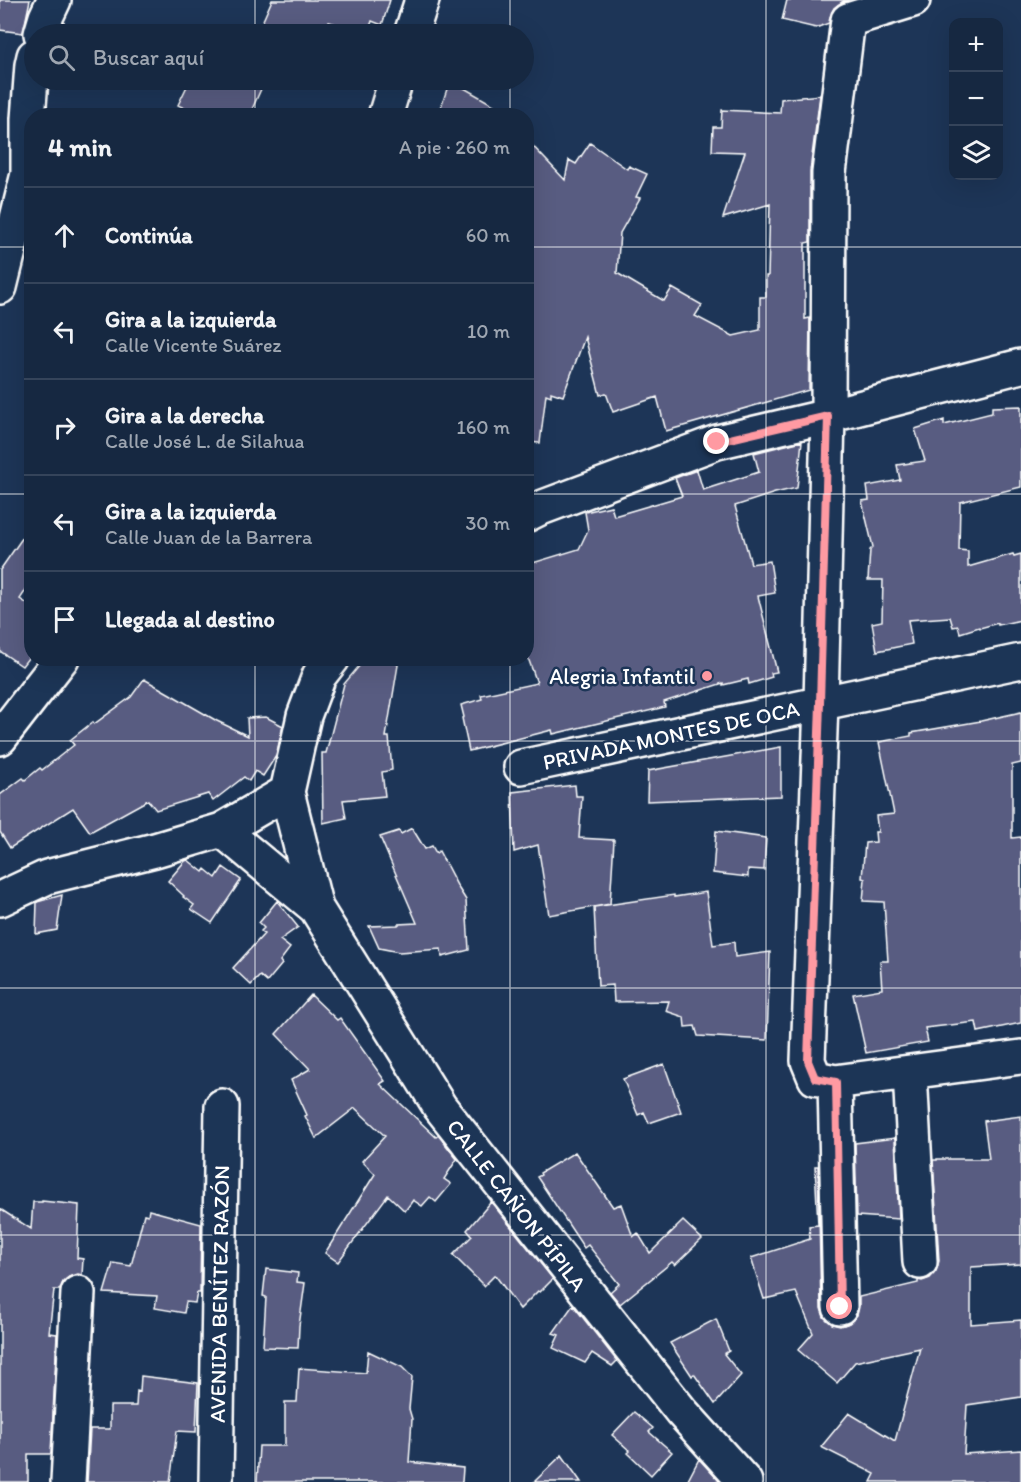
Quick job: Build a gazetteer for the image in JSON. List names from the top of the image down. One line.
{"streets":{"street":["PRIVADA MONTES DE OCA","CALLE CAÑON PÍPILA","AVENIDA BENÍTEZ RAZÓN"]},"places":["Alegria Infantil"],"page":{"map_buttons":["+","−"],"search":"Buscar aquí","heading":["4 min","A pie · 260 m"],"list":[["Continúa","60 m"],["Gira a la izquierda","Calle Vicente Suárez","10 m"],["Gira a la derecha","Calle José L. de Silahua","160 m"],["Gira a la izquierda","Calle Juan de la Barrera","30 m"],"Llegada al destino"]}}
